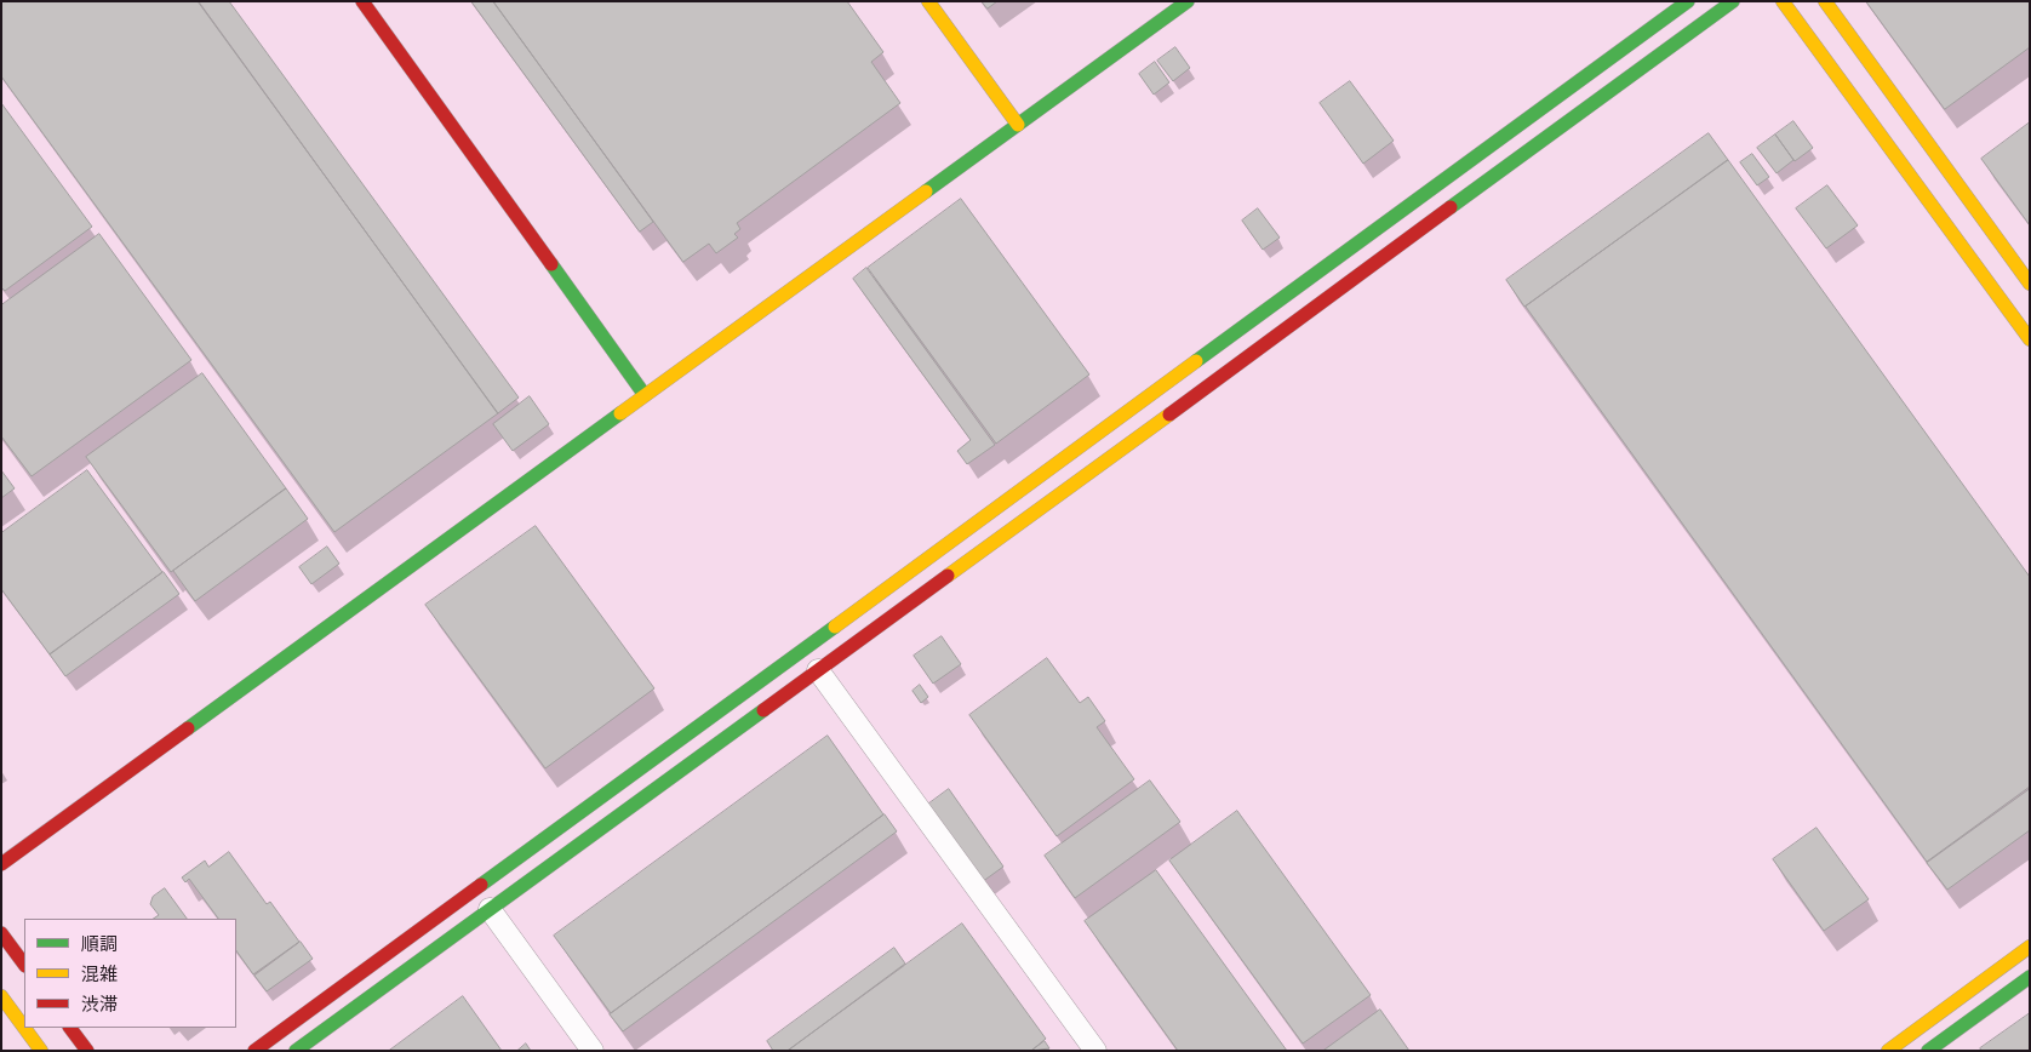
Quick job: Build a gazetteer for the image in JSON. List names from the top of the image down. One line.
{"legend":["順調","混雑","渋滞"]}
